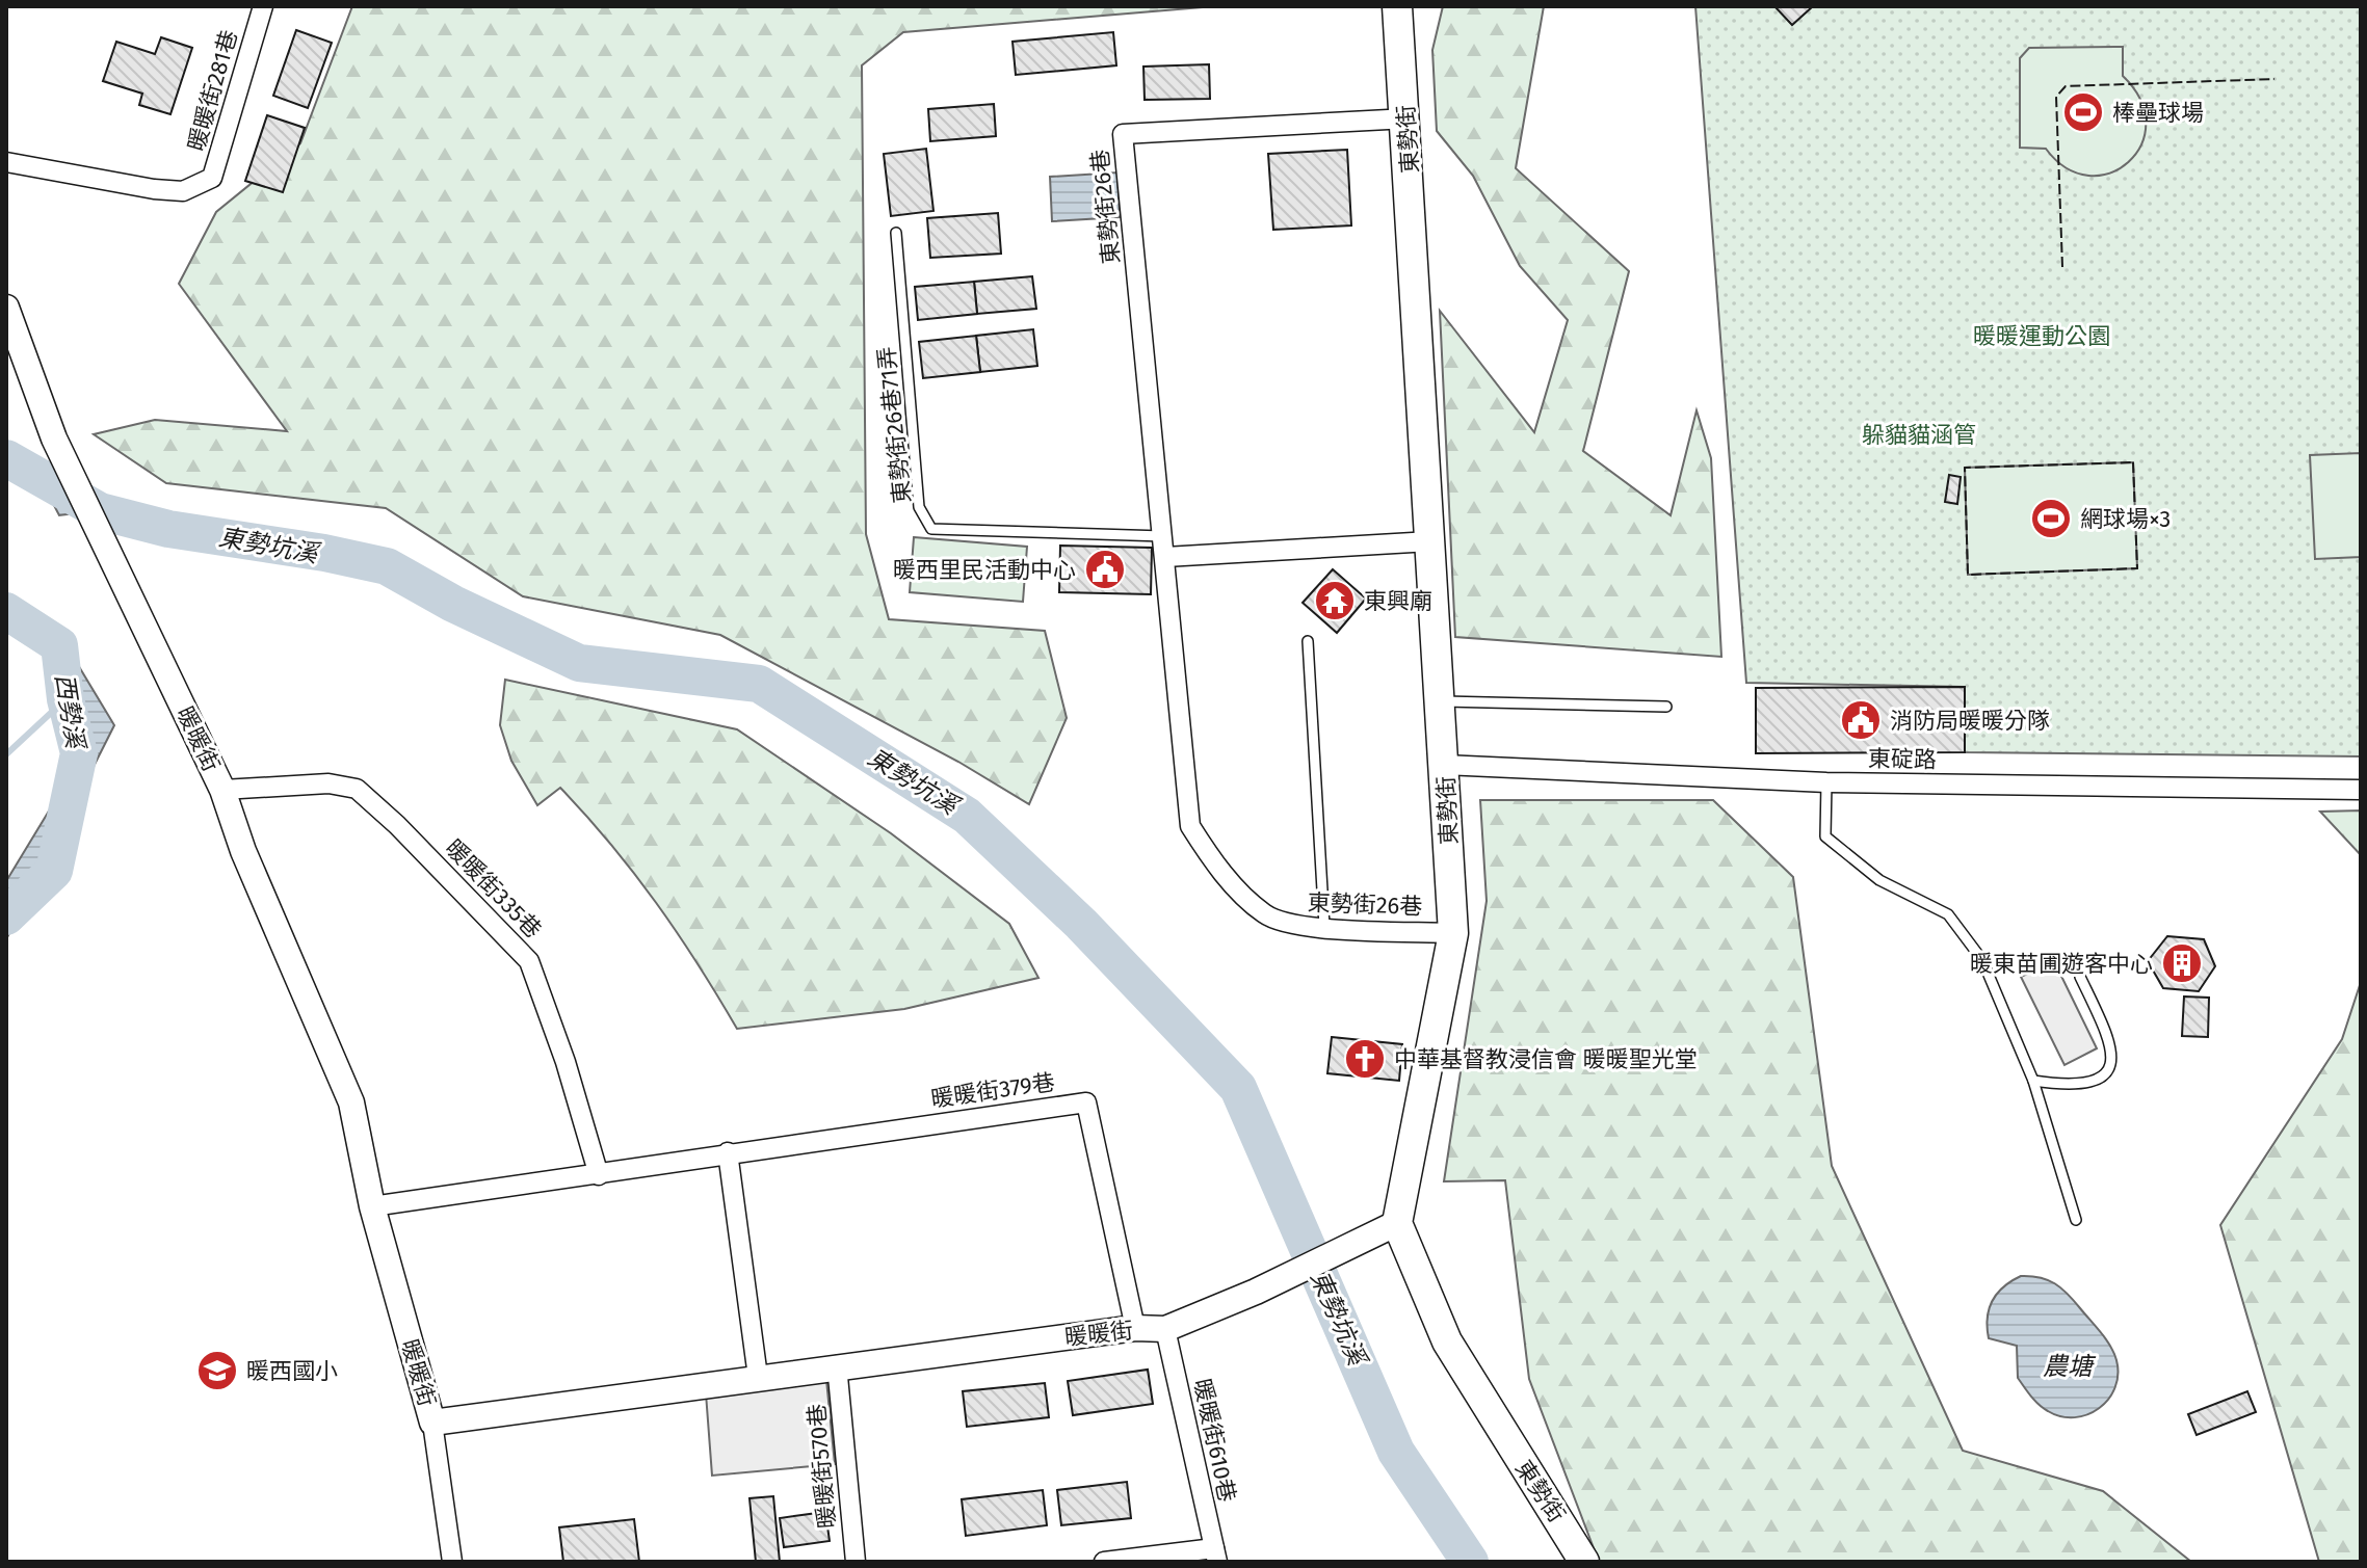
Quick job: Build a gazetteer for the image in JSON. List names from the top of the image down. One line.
{"streets":{"main road":["東勢街"],"street":["暖暖街281巷","東勢街26巷","暖暖街","東碇路","暖暖街335巷","暖暖街379巷","暖暖街610巷","暖暖街570巷"],"lane":["東勢街26巷71弄"]},"crossings":[["東勢街","東勢街26巷"],["東勢街","暖暖街"],["東勢街","東碇路"],["東勢街26巷","東勢街26巷71弄"],["暖暖街","暖暖街335巷"],["暖暖街","暖暖街379巷"],["暖暖街","暖暖街610巷"],["暖暖街","暖暖街570巷"],["暖暖街335巷","暖暖街379巷"]],"water":["東勢坑溪","西勢溪","農塘"],"parks":["暖暖運動公園","躲貓貓涵管"],"places":{"sports":["棒壘球場","網球場×3"],"public building":["暖西里民活動中心","消防局暖暖分隊"],"temple":["東興廟"],"building":["暖東苗圃遊客中心"],"church":["中華基督教浸信會 暖暖聖光堂"],"school or university":["暖西國小"]}}
